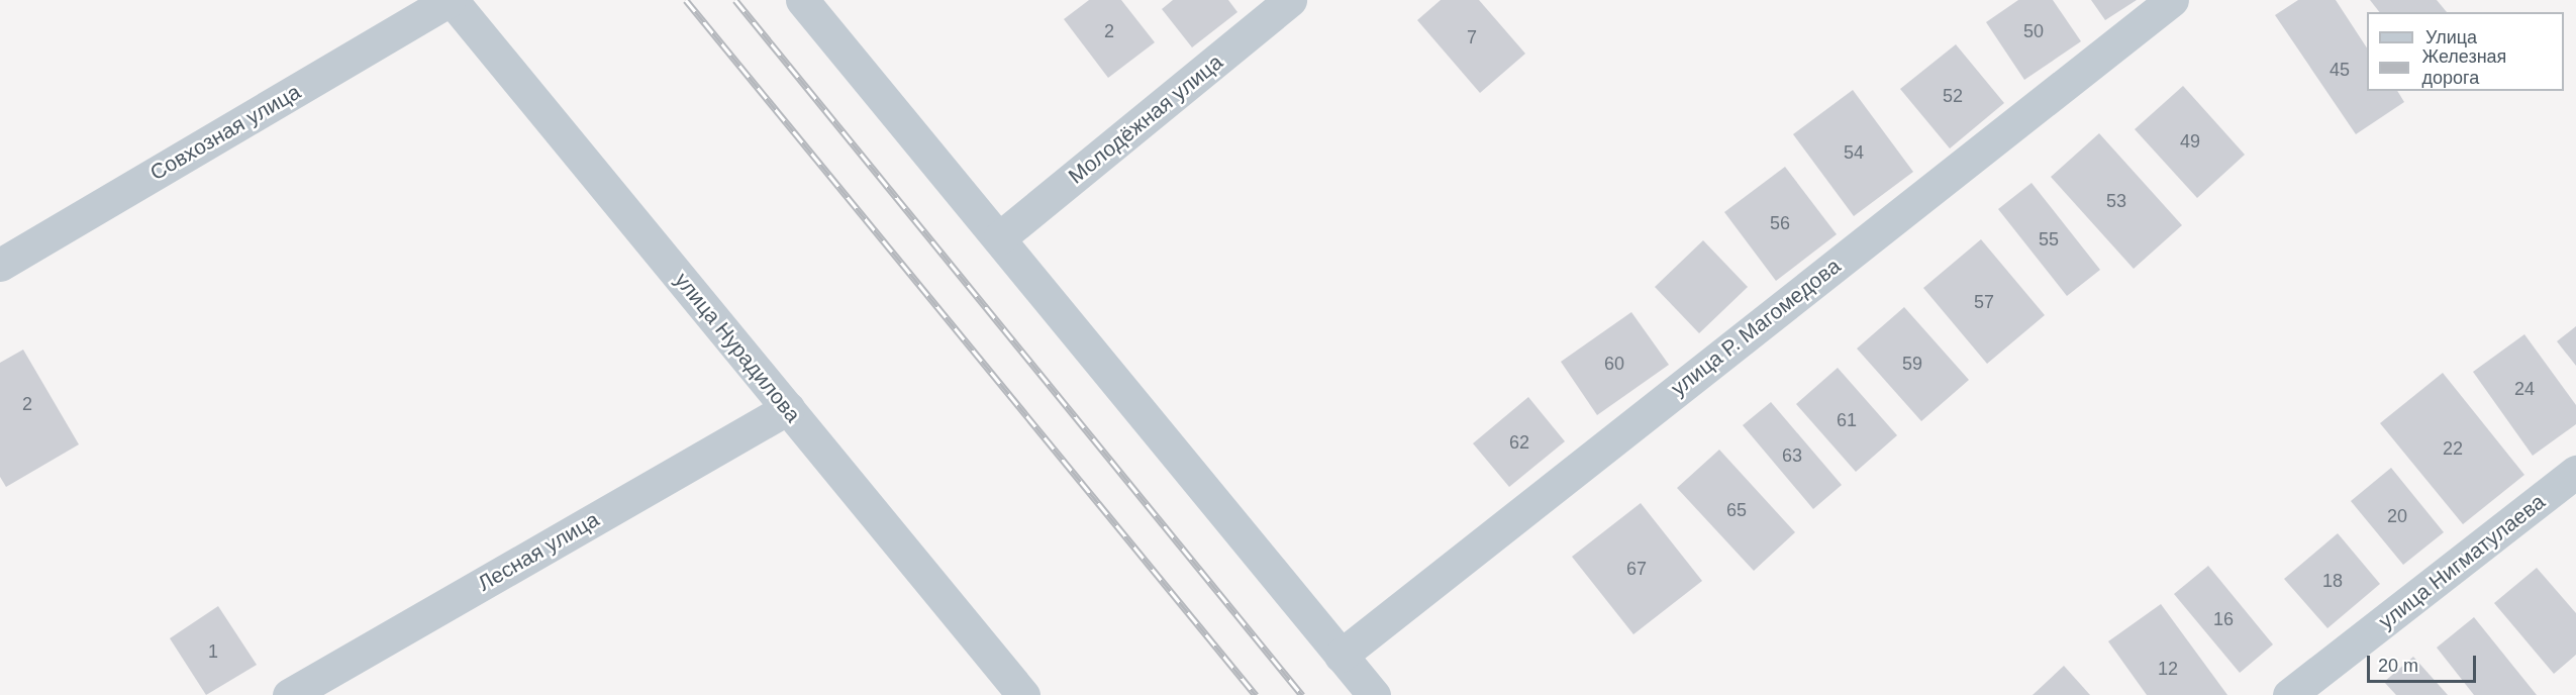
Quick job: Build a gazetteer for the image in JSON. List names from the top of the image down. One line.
{"streets":{"street":["Молодёжная улица","Совхозная улица","улица Р. Магомедова","улица Нурадилова","Лесная улица","улица Нигматулаева"]},"crossings":[["Совхозная улица","улица Нурадилова"],["улица Нурадилова","Лесная улица"]],"house_numbers":["2","50","7","45","52","49","54","53","56","55","57","60","59","24","2","61","62","22","63","65","20","67","18","16","1","12"],"legend":["Улица","Железная дорога"],"scale_bar":"20 m"}
